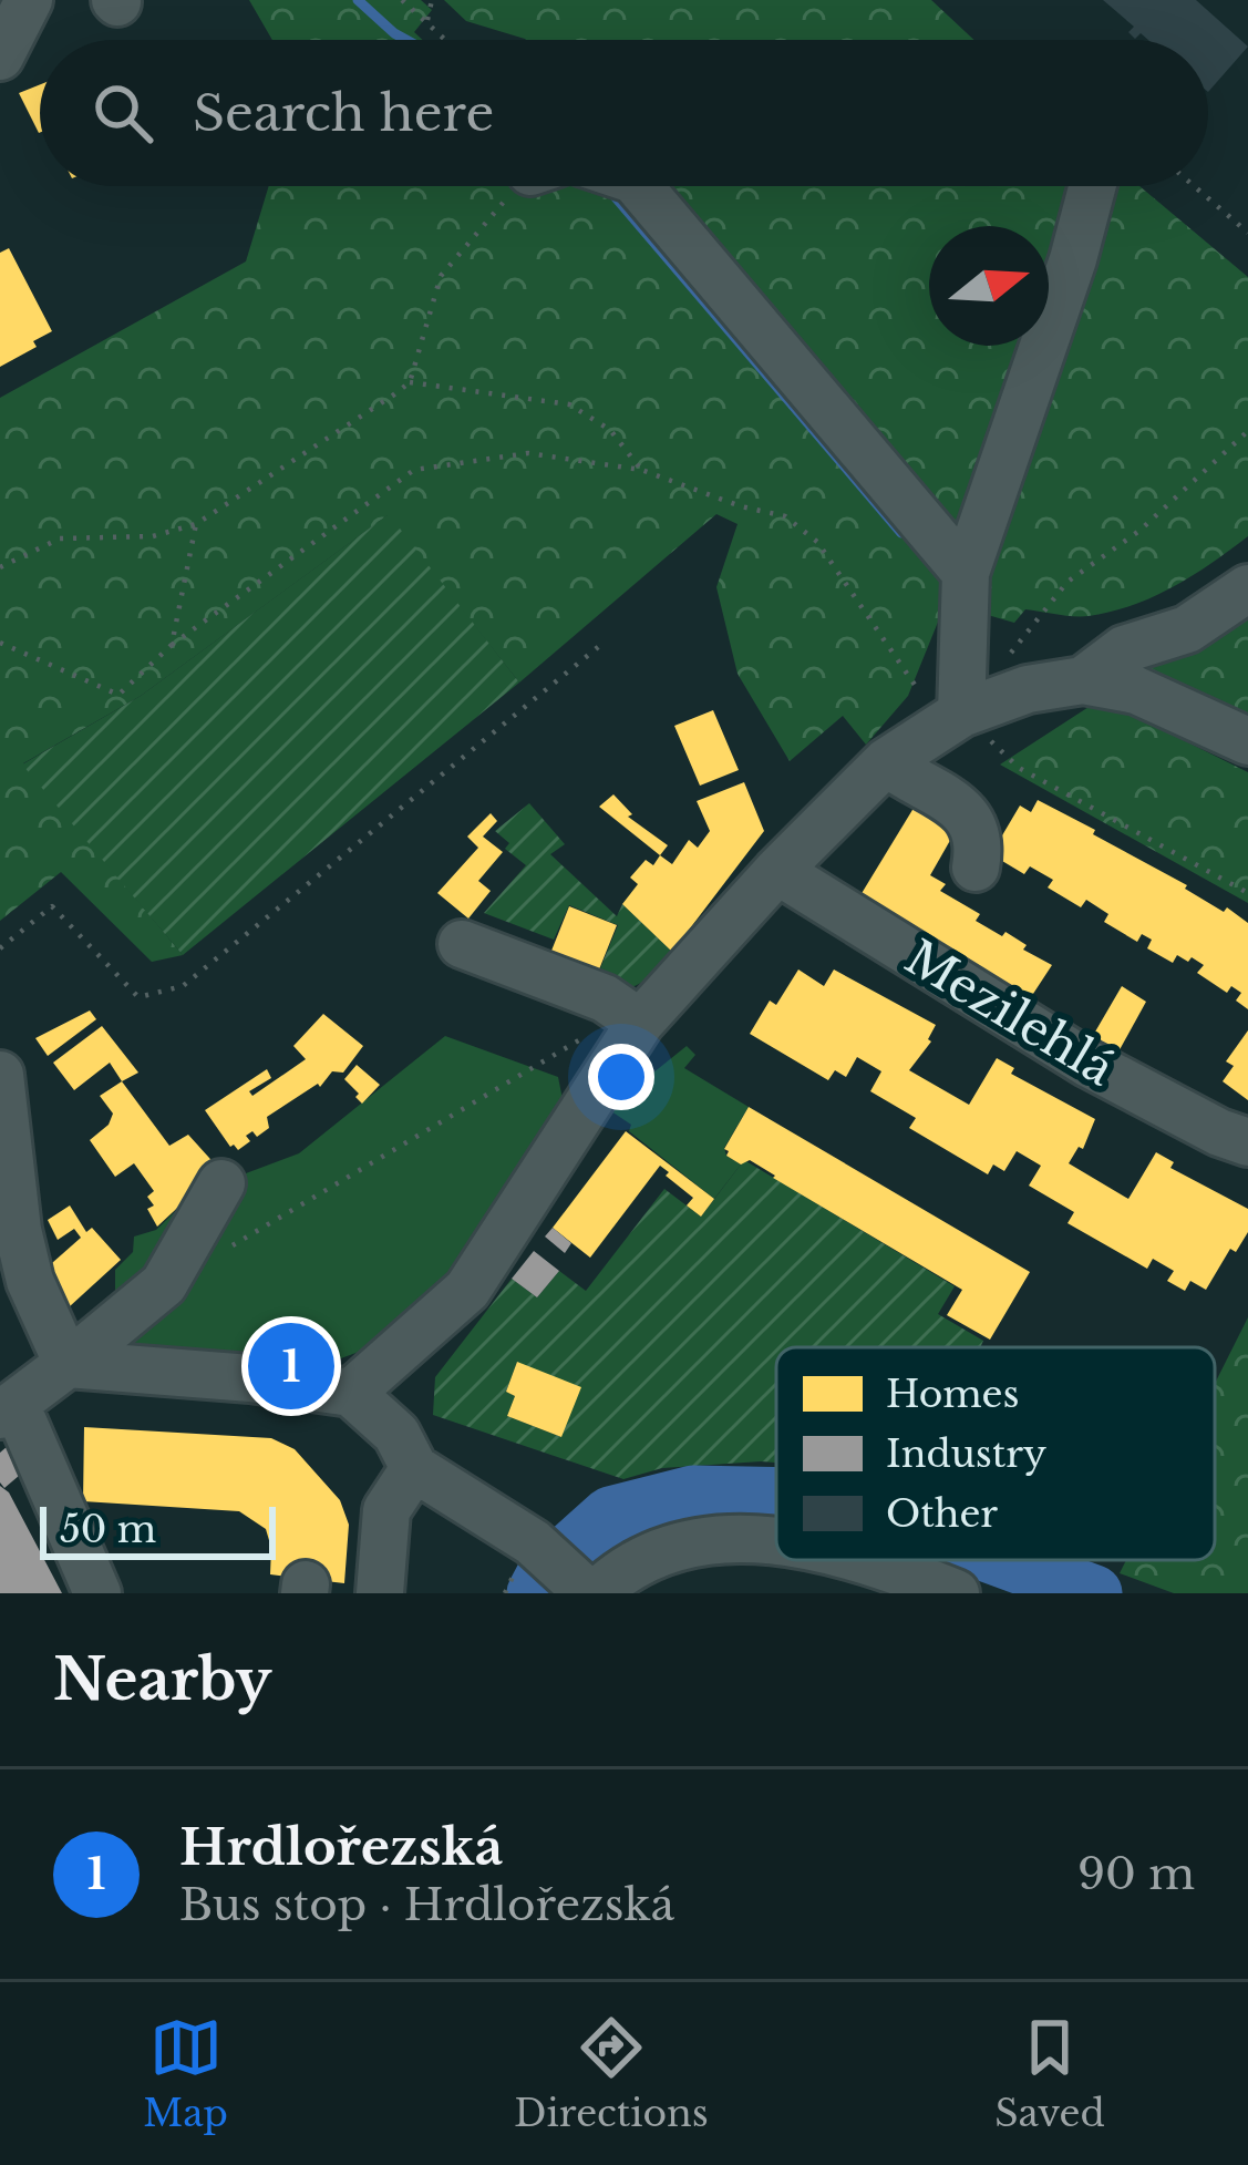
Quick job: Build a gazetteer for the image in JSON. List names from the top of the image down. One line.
{"streets":{"street":["Mezilehlá"]},"legend":["Homes","Industry","Other"],"scale_bar":"50 m","north":"right","page":{"search":"Search here","pins":"1","scale":"50 m","heading":"Nearby","list":[{"mark":"1","name":"Hrdlořezská","note":"Bus stop · Hrdlořezská","value":"90 m"}],"nav":["Map","Directions","Saved"]}}
